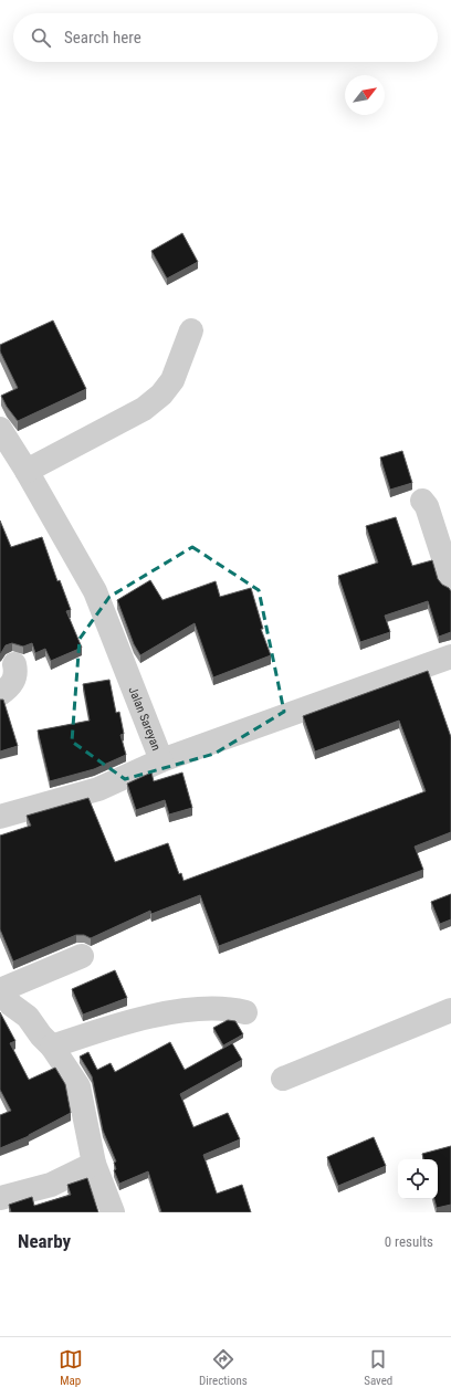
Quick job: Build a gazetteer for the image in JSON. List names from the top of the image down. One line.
{"streets":{"street":["Jalan Sareyan"]},"north":"top right","page":{"search":"Search here","heading":["Nearby","0 results"],"nav":["Map","Directions","Saved"]}}
